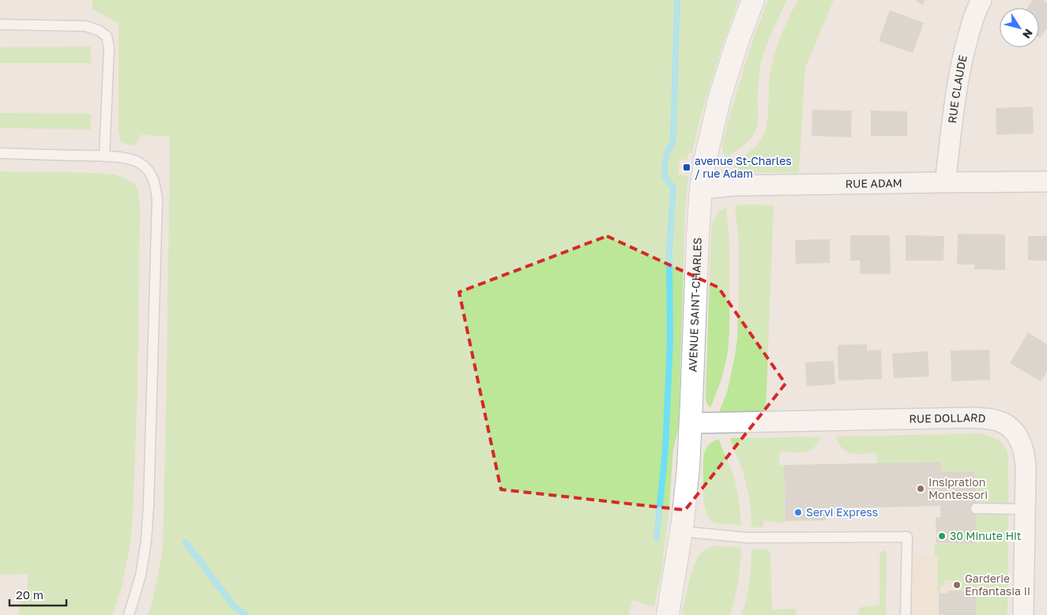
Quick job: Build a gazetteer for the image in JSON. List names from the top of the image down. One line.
{"streets":{"street":["RUE CLAUDE","RUE ADAM","AVENUE SAINT-CHARLES","RUE DOLLARD"]},"crossings":[["RUE CLAUDE","RUE ADAM"],["RUE ADAM","AVENUE SAINT-CHARLES"],["AVENUE SAINT-CHARLES","RUE DOLLARD"]],"places":{"transit":["avenue St-Charles / rue Adam"],"other":["Insipration Montessori","Servi Express","30 Minute Hit","Garderie Enfantasia II"]},"scale_bar":"20 m","north":"bottom right"}
